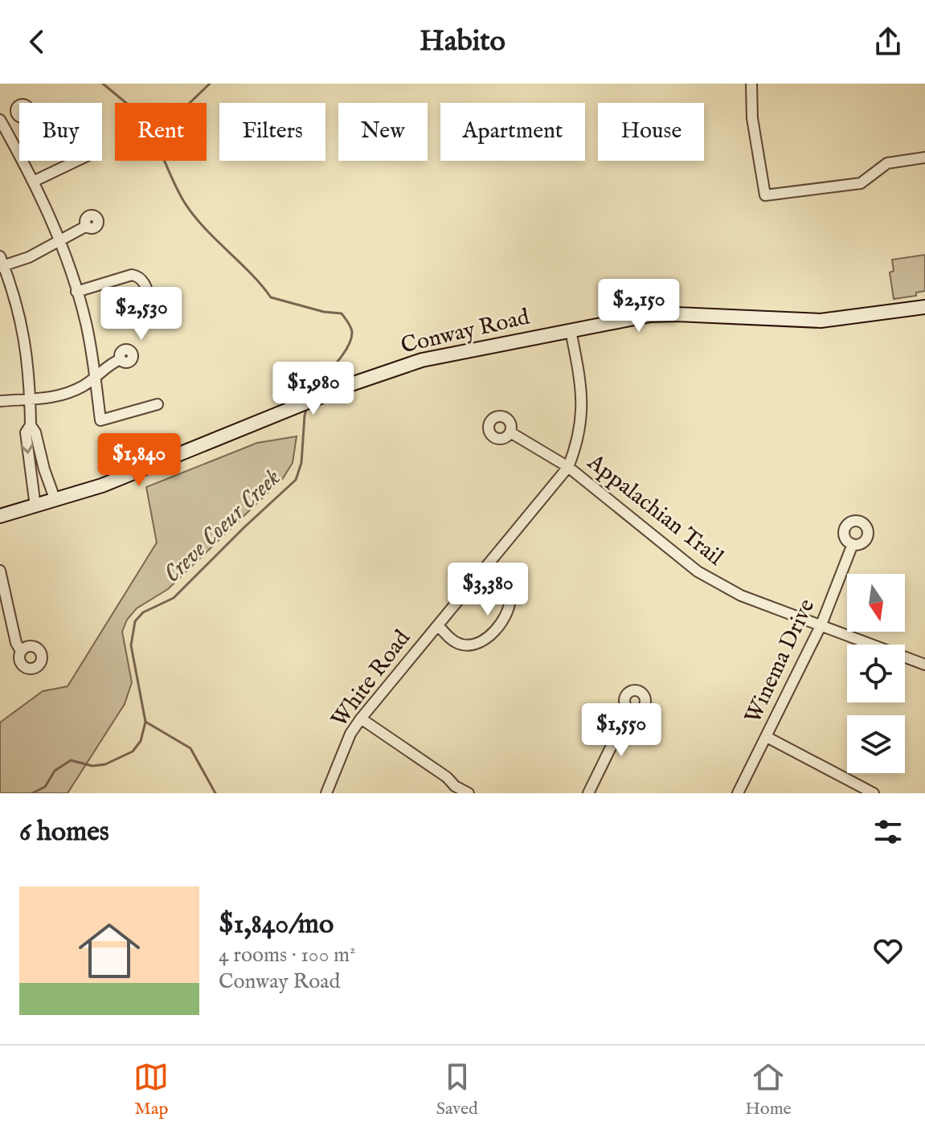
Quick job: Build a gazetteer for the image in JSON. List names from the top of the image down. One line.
{"streets":{"street":["Conway Road","Appalachian Trail","Winema Drive","White Road"]},"crossings":[["Conway Road","White Road"],["Appalachian Trail","Winema Drive"],["Appalachian Trail","White Road"]],"water":["Creve Coeur Creek"],"north":"bottom","page":{"header":"Habito","chip":["Buy","Rent","Filters","New","Apartment","House"],"price":["$2,150","$2,530","$1,980","$1,840","$3,380","$1,550"],"heading":"6 homes","list":[{"name":"$1,840/mo","note":"4 rooms · 100 m² · Conway Road"}],"tabs":["Map","Saved","Home"]}}
